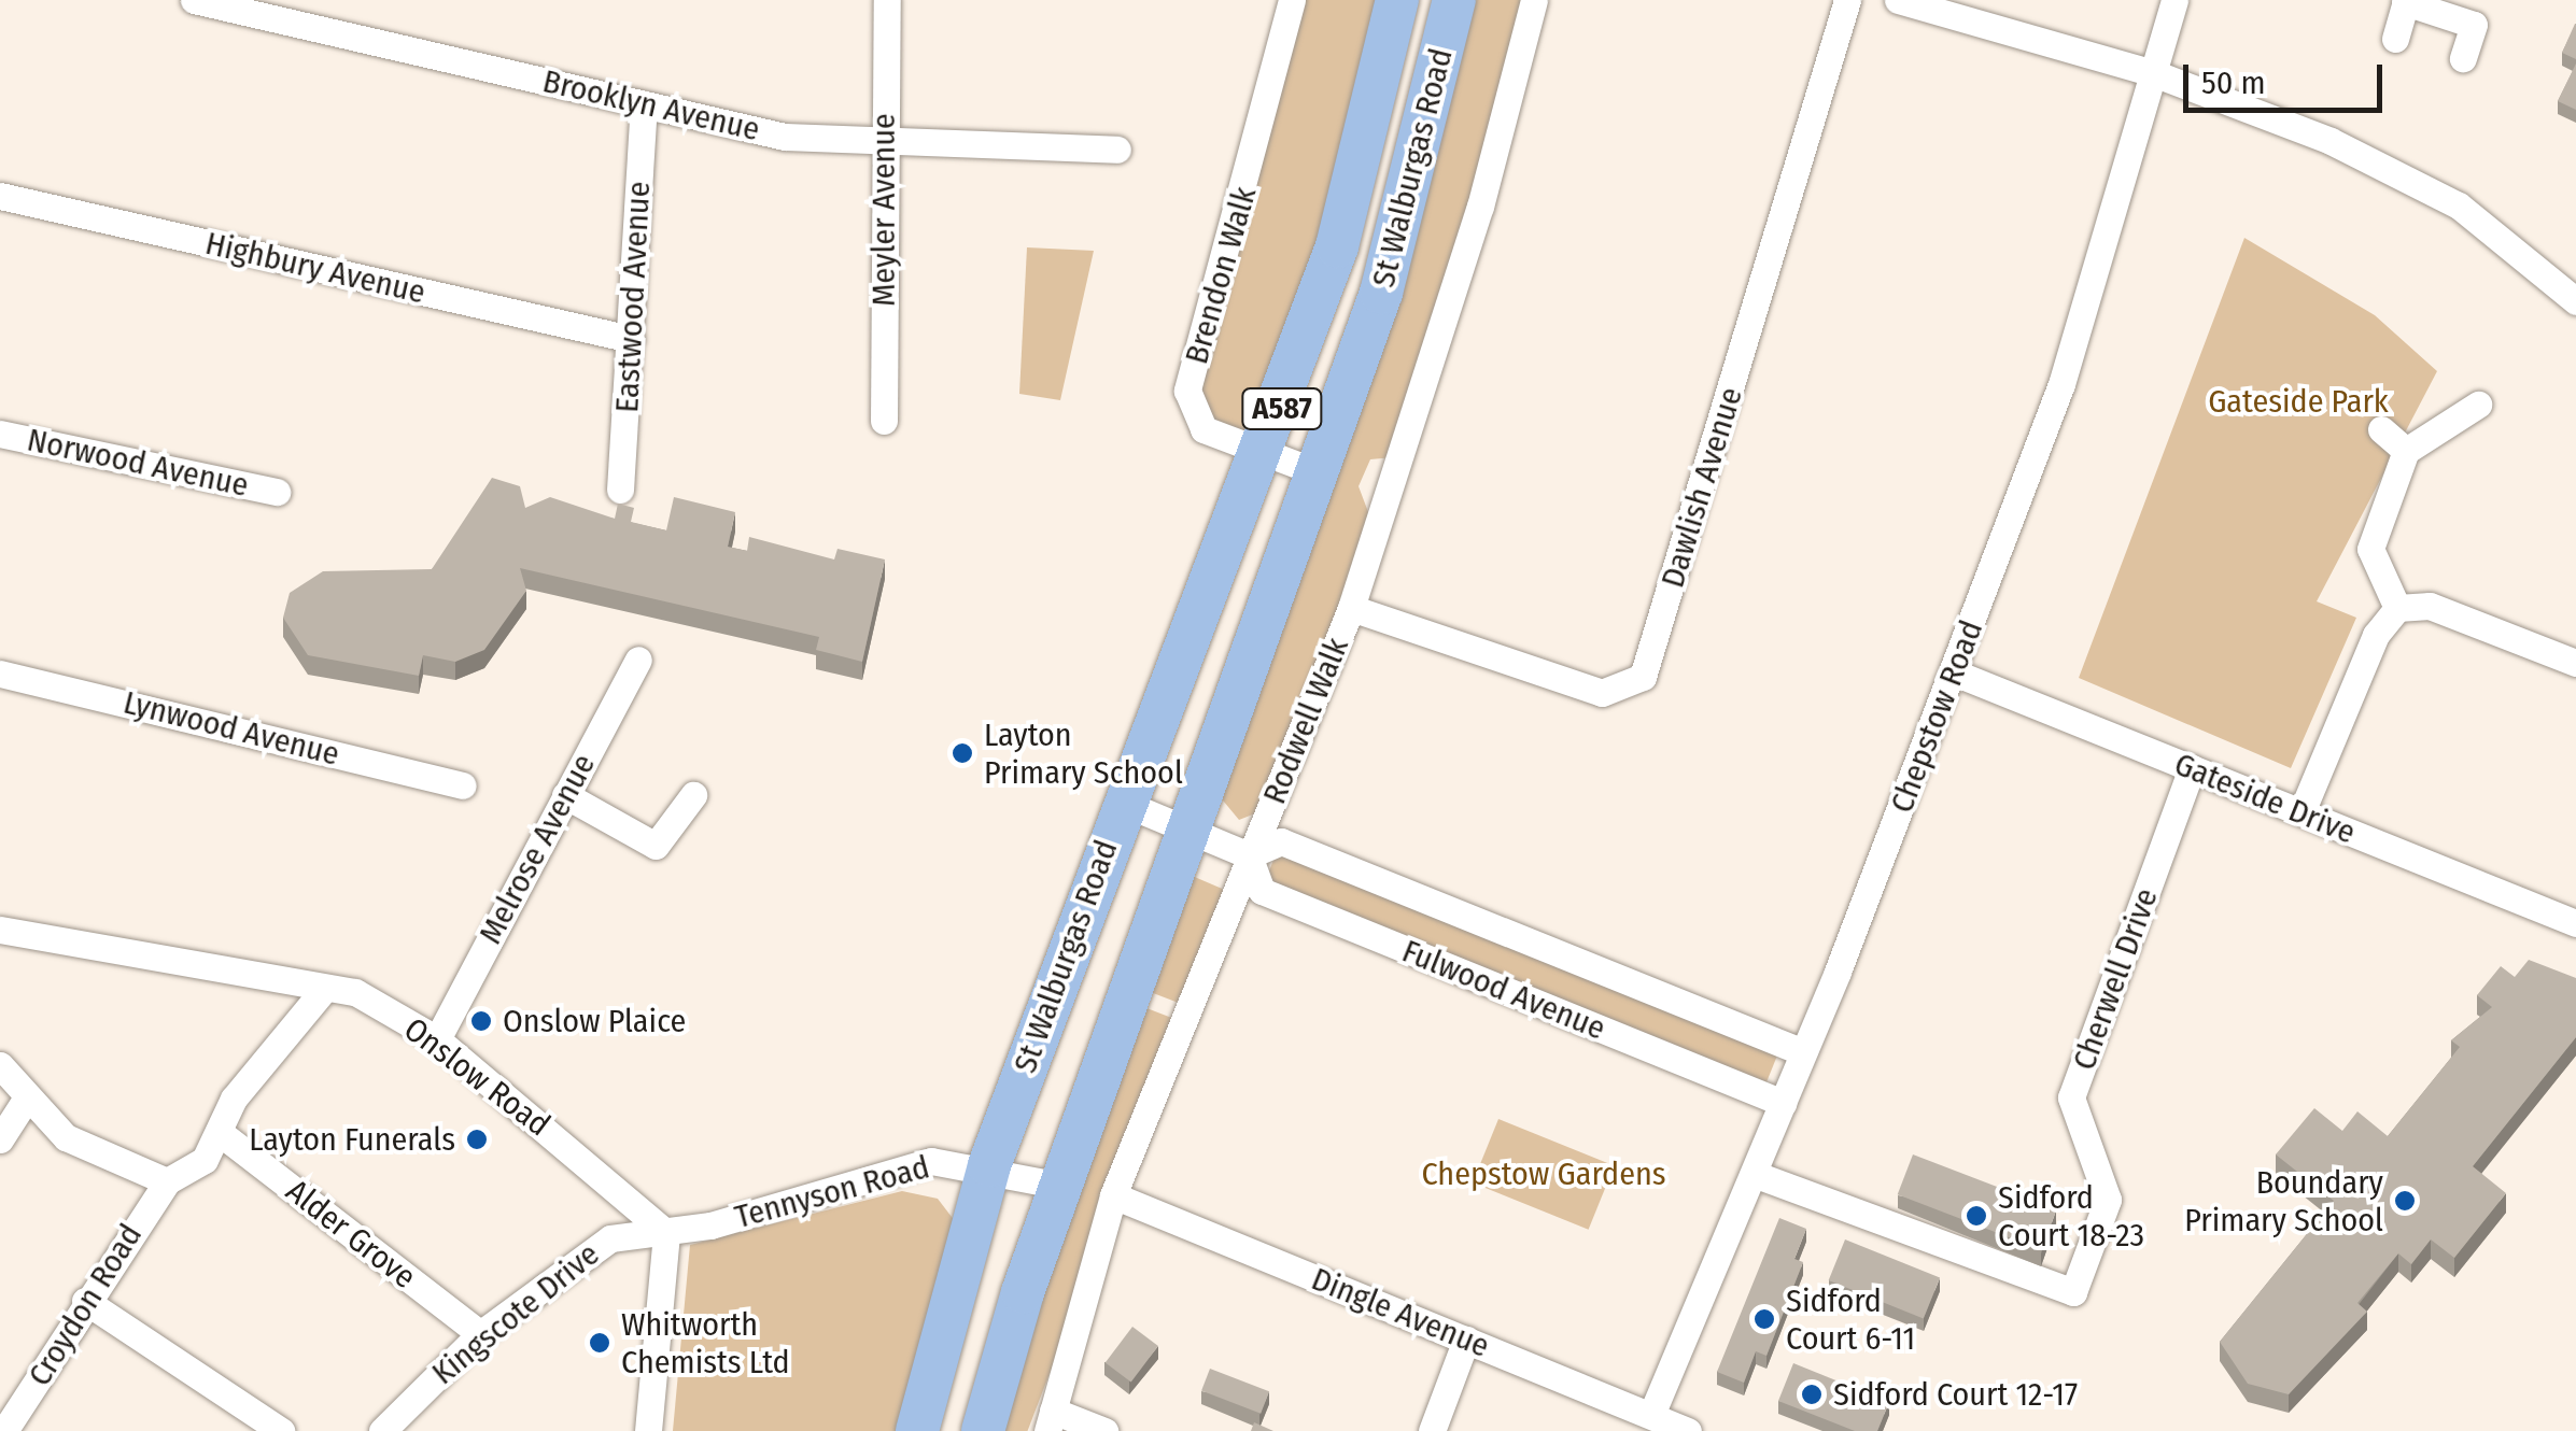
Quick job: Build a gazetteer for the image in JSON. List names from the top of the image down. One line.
{"streets":{"main road":["St Walburgas Road","A587"],"street":["Brooklyn Avenue","Meyler Avenue","Highbury Avenue","Brendon Walk","Eastwood Avenue","Norwood Avenue","Dawlish Avenue","Chepstow Road","Rodwell Walk","Lynwood Avenue","Gateside Drive","Melrose Avenue","Cherwell Drive","Fulwood Avenue","Onslow Road","Tennyson Road","Alder Grove","Croydon Road","Dingle Avenue","Kingscote Drive"]},"crossings":[["Brooklyn Avenue","Meyler Avenue"],["Brooklyn Avenue","Eastwood Avenue"],["St Walburgas Road","Brendon Walk"],["St Walburgas Road","Fulwood Avenue"],["St Walburgas Road","Tennyson Road"],["Highbury Avenue","Eastwood Avenue"],["Dawlish Avenue","Rodwell Walk"],["Chepstow Road","Gateside Drive"],["Chepstow Road","Cherwell Drive"],["Chepstow Road","Fulwood Avenue"],["Chepstow Road","Dingle Avenue"],["Rodwell Walk","Fulwood Avenue"],["Rodwell Walk","Dingle Avenue"],["Gateside Drive","Cherwell Drive"],["Melrose Avenue","Onslow Road"],["Onslow Road","Tennyson Road"],["Onslow Road","Kingscote Drive"],["Tennyson Road","Kingscote Drive"],["Alder Grove","Kingscote Drive"]],"parks":["Gateside Park","Chepstow Gardens"],"places":["Layton Primary School","Onslow Plaice","Layton Funerals","Boundary Primary School","Sidford Court 18-23","Sidford Court 6-11","Whitworth Chemists Ltd","Sidford Court 12-17"],"scale_bar":"50 m"}
